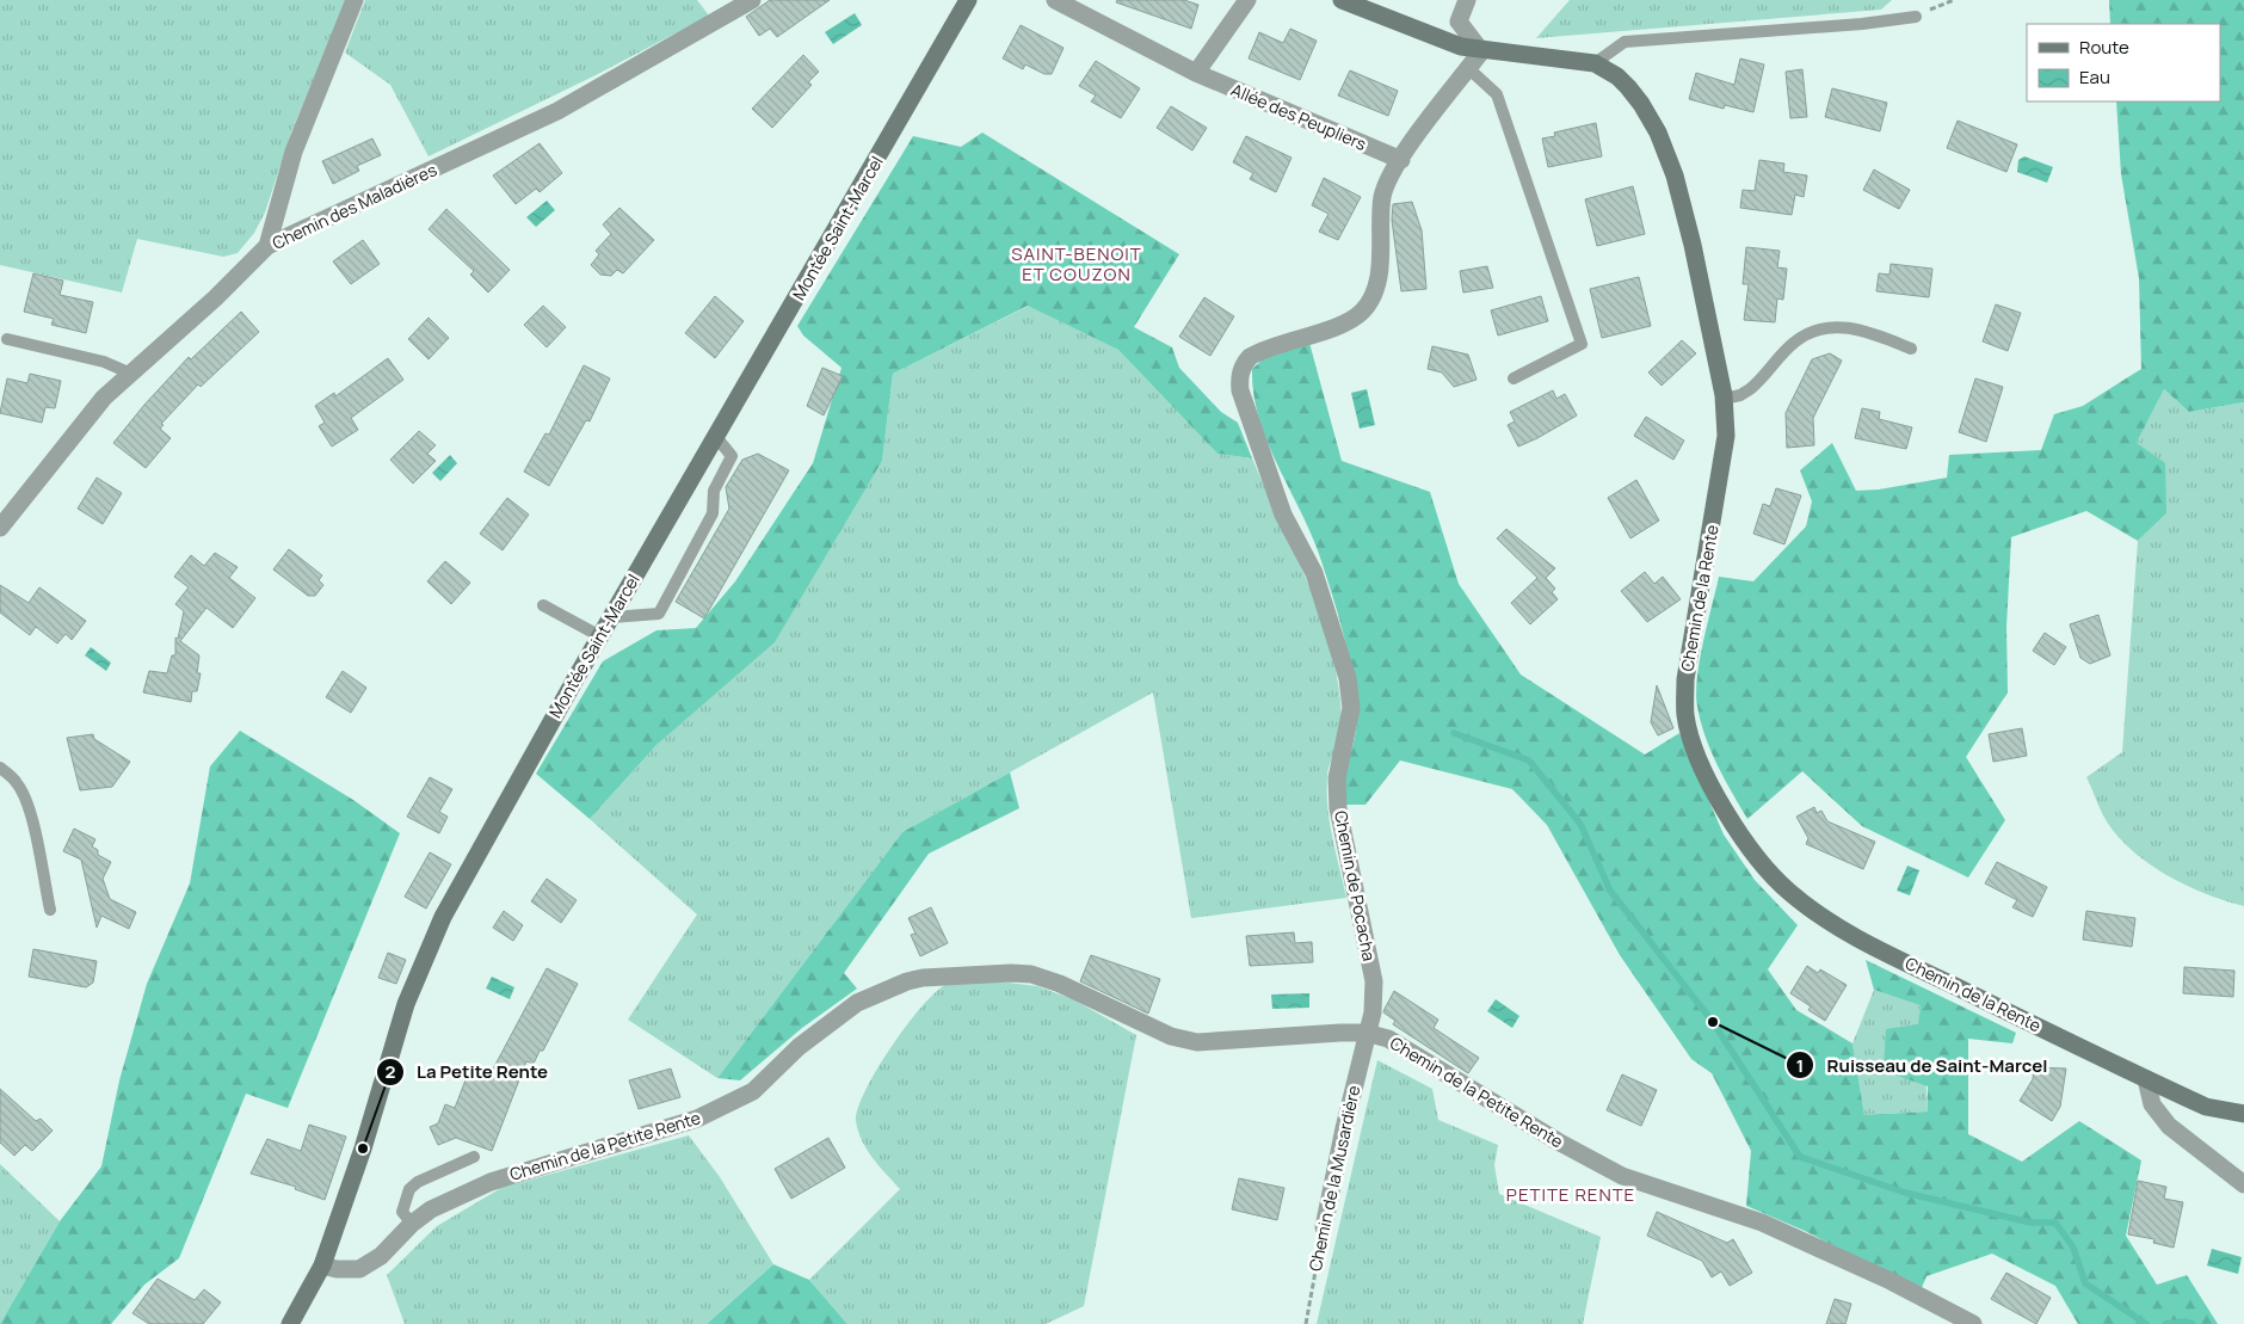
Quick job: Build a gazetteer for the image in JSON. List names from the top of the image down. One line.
{"streets":{"street":["Allée des Peupliers","Chemin des Maladières","Montée Saint-Marcel","Chemin de la Rente","Chemin de Pocacha","Chemin de la Petite Rente","Chemin de la Musardière"]},"crossings":[["Allée des Peupliers","Chemin de Pocacha"],["Montée Saint-Marcel","Chemin de la Petite Rente"],["Chemin de la Rente","Chemin de Pocacha"],["Chemin de Pocacha","Chemin de la Petite Rente"],["Chemin de Pocacha","Chemin de la Musardière"],["Chemin de la Petite Rente","Chemin de la Musardière"]],"districts":["SAINT-BENOIT ET COUZON","PETITE RENTE"],"places":["Ruisseau de Saint-Marcel","La Petite Rente"],"legend":["Route","Eau"]}
